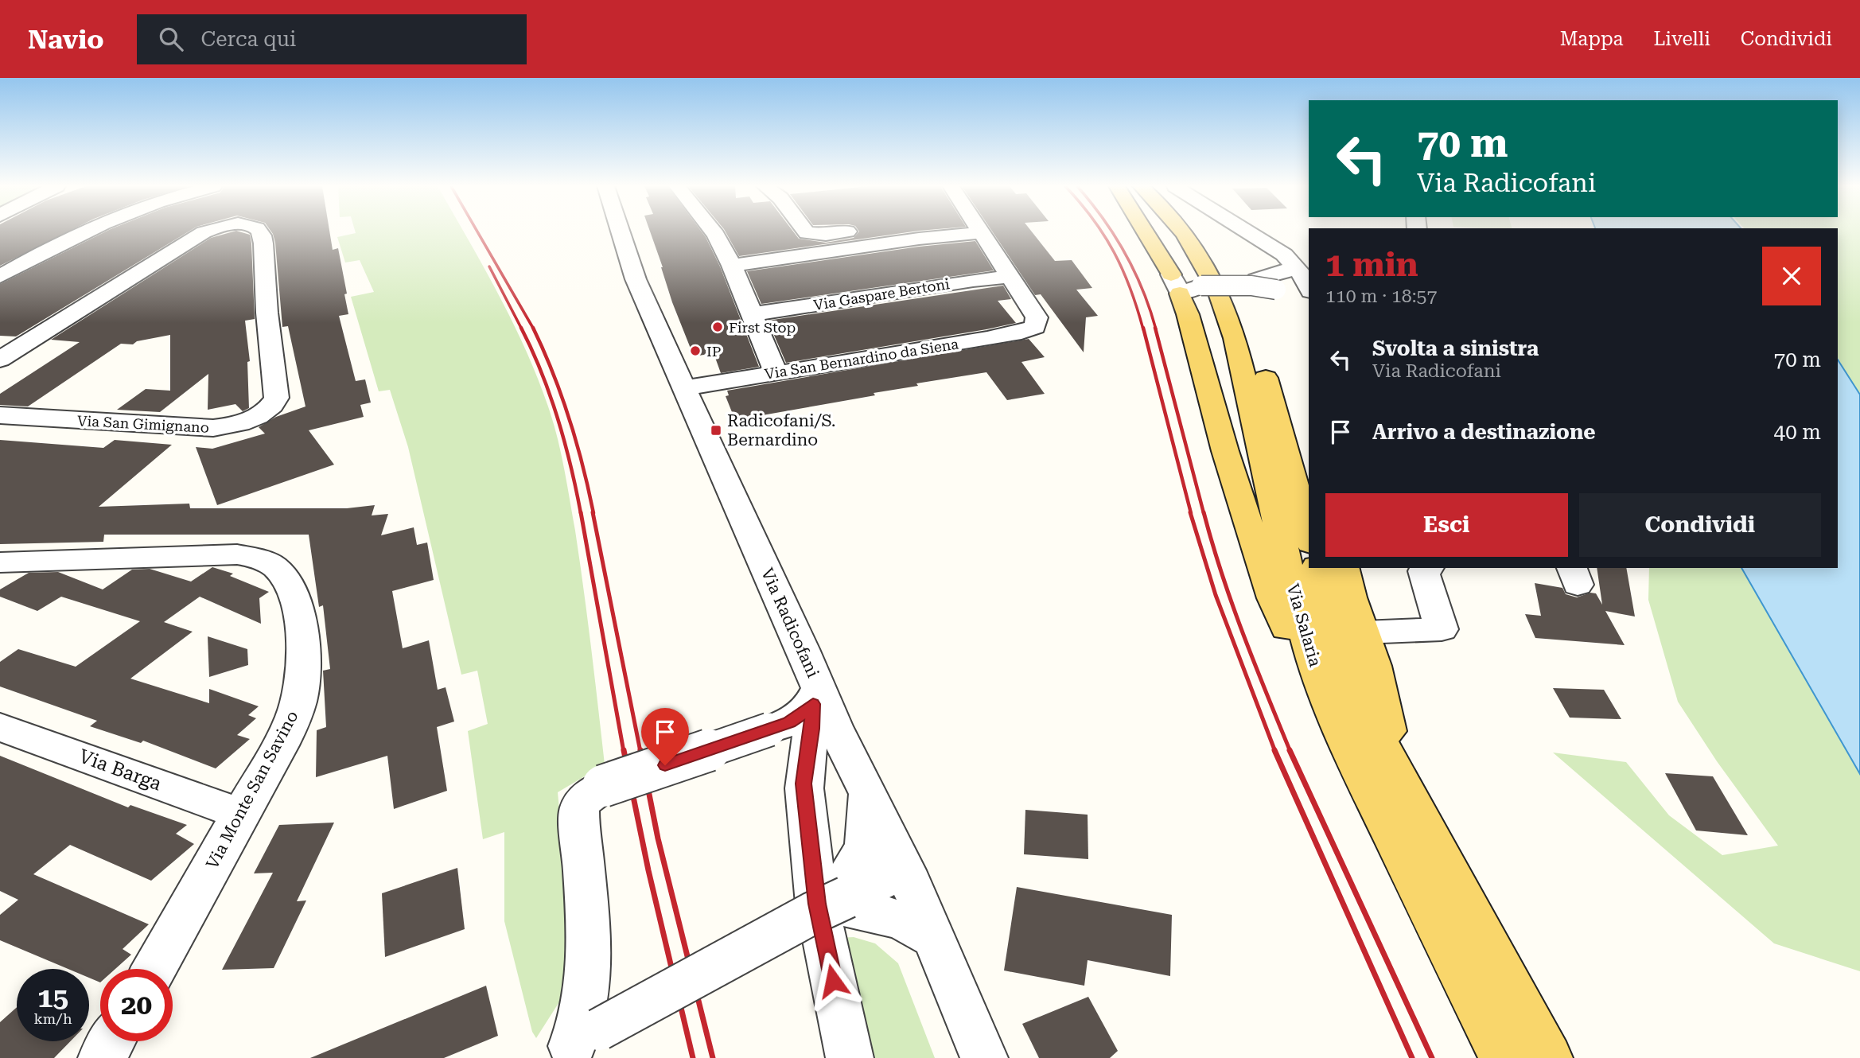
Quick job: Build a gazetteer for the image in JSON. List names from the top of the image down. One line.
{"streets":{"main road":["Via Salaria"],"street":["Via Gaspare Bertoni","Via San Bernardino da Siena","Via San Gimignano","Via Radicofani","Via Barga","Via Monte San Savino"]},"crossings":[["Via Gaspare Bertoni","Via San Bernardino da Siena"],["Via San Bernardino da Siena","Via Radicofani"],["Via Barga","Via Monte San Savino"]],"places":{"other":["First Stop","IP"],"transit":["Radicofani/S. Bernardino"]},"page":{"header":"Navio","search":"Cerca qui","nav":["Mappa","Livelli","Condividi"],"turn":["70 m","Via Radicofani"],"heading":["1 min","110 m · 18:57"],"list":[{"name":"Svolta a sinistra","note":"Via Radicofani","value":"70 m"},{"name":"Arrivo a destinazione","value":"40 m"}],"buttons":["Esci","Condividi"],"speed":"15 km/h","limit":"20"}}
